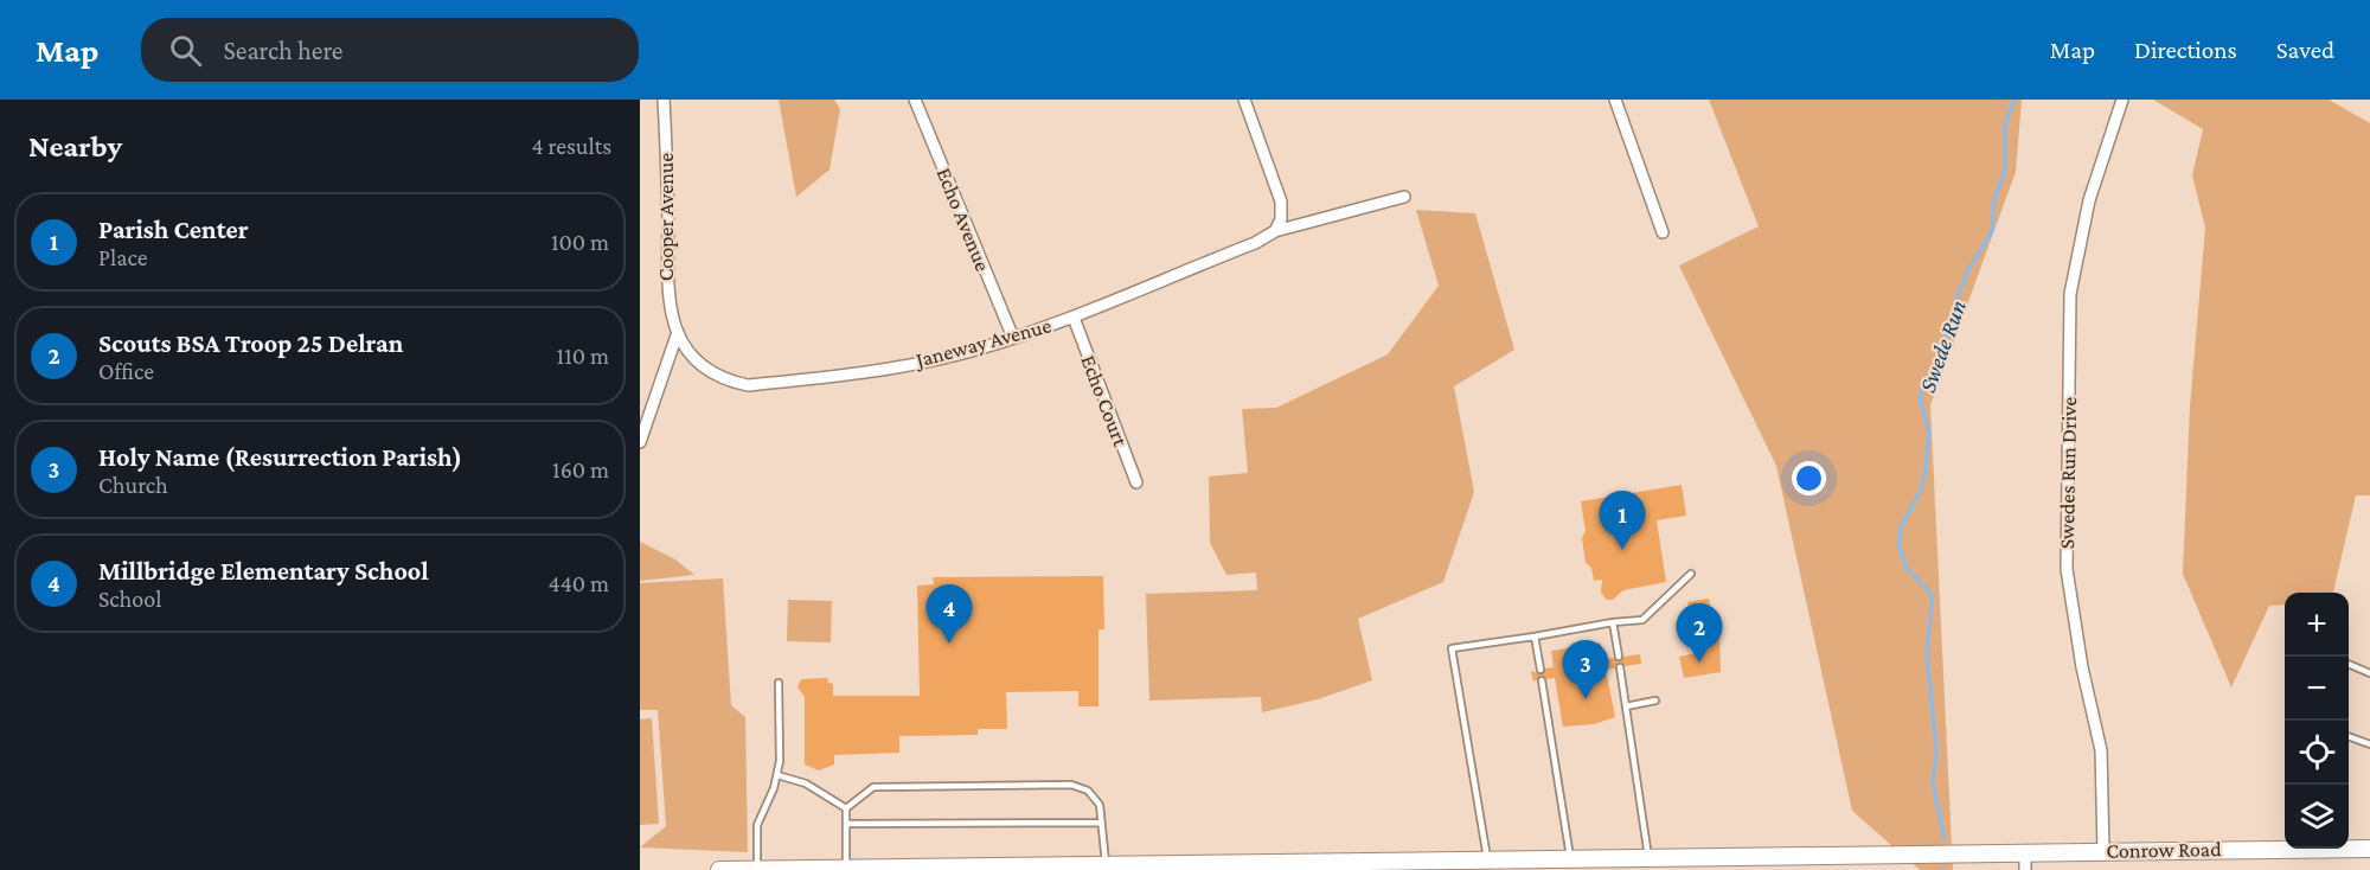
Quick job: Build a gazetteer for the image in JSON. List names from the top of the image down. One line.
{"streets":{"street":["Cooper Avenue","Echo Avenue","Janeway Avenue","Echo Court","Swedes Run Drive","Conrow Road"]},"crossings":[["Cooper Avenue","Janeway Avenue"],["Echo Avenue","Janeway Avenue"],["Janeway Avenue","Echo Court"],["Swedes Run Drive","Conrow Road"]],"water":["Swede Run"],"page":{"header":"Map","search":"Search here","nav":["Map","Directions","Saved"],"heading":["Nearby","4 results"],"list":[{"mark":"1","name":"Parish Center","note":"Place","value":"100 m"},{"mark":"2","name":"Scouts BSA Troop 25 Delran","note":"Office","value":"110 m"},{"mark":"3","name":"Holy Name (Resurrection Parish)","note":"Church","value":"160 m"},{"mark":"4","name":"Millbridge Elementary School","note":"School","value":"440 m"}],"pins":["1","4","2","3"],"map_buttons":["+","−"]}}
